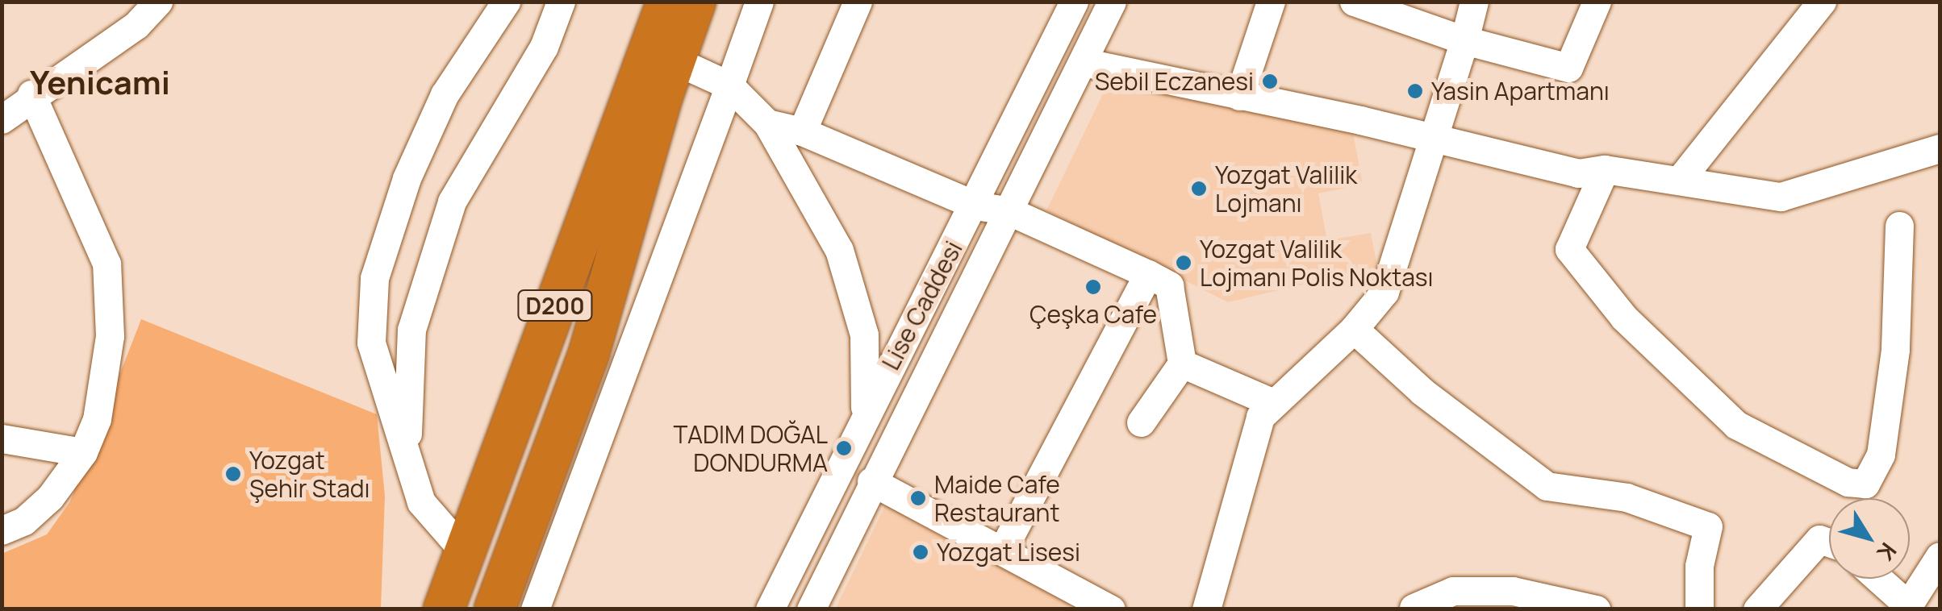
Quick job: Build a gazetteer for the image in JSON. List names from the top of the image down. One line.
{"streets":{"highway":["D200"],"street":["Lise Caddesi"]},"districts":["Yenicami"],"places":["Sebil Eczanesi","Yasin Apartmanı","Yozgat Valilik Lojmanı","Yozgat Valilik Lojmanı Polis Noktası","Çeşka Cafe","TADIM DOĞAL DONDURMA","Yozgat Şehir Stadı","Maide Cafe Restaurant","Yozgat Lisesi"],"north":"bottom right"}
